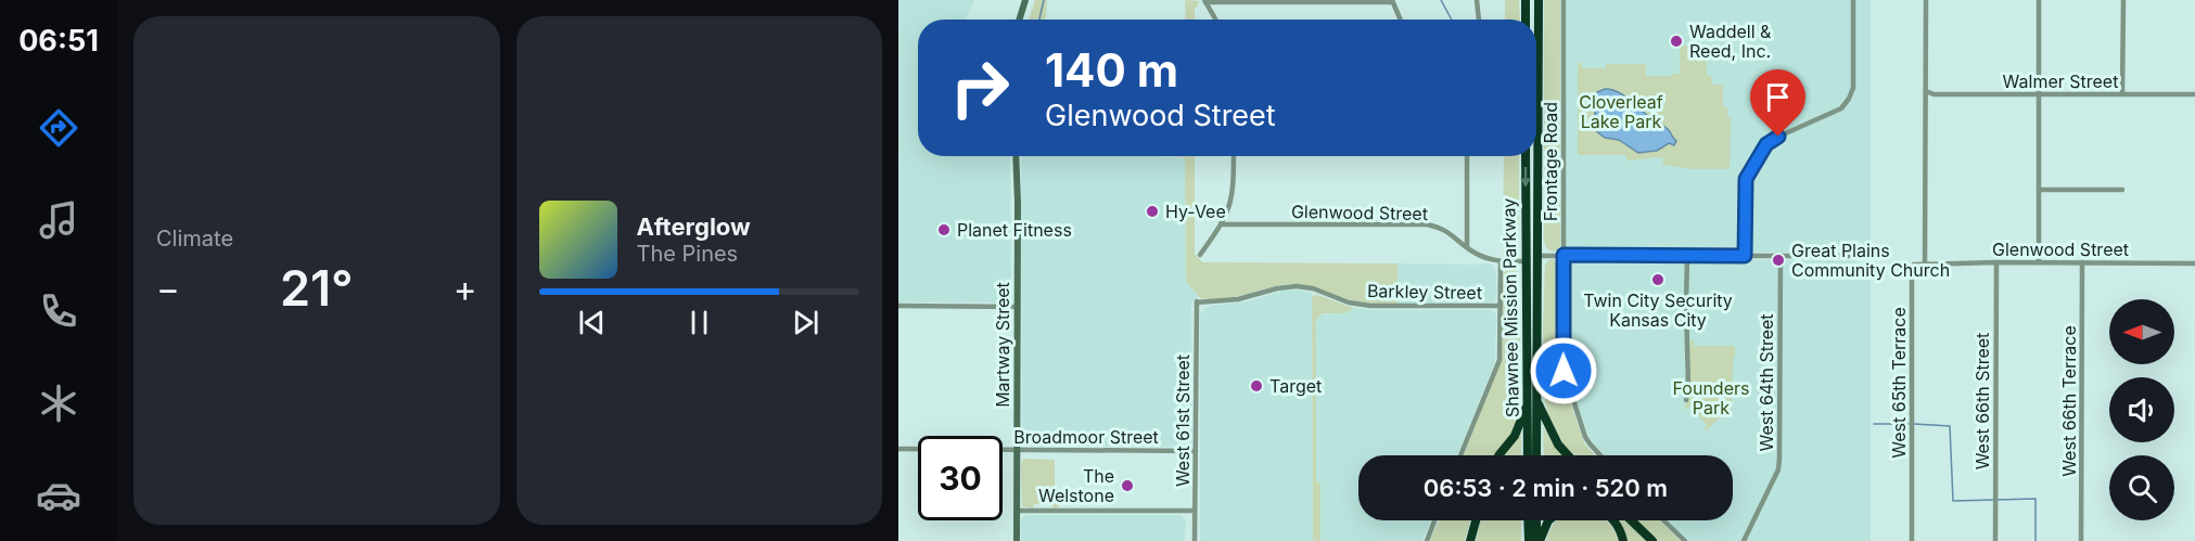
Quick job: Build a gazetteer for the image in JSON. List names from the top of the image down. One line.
{"streets":{"highway":["Shawnee Mission Parkway"],"street":["Walmer Street","Frontage Road","Glenwood Street","Barkley Street","Martway Street","West 64th Street","West 65th Terrace","West 66th Street","West 66th Terrace","West 61st Street","Broadmoor Street"]},"crossings":[["Walmer Street","West 65th Terrace"],["Glenwood Street","Shawnee Mission Parkway"],["Glenwood Street","West 65th Terrace"],["Glenwood Street","West 66th Street"],["Glenwood Street","West 66th Terrace"],["Barkley Street","West 61st Street"],["Martway Street","Broadmoor Street"],["West 61st Street","Broadmoor Street"]],"parks":["Cloverleaf Lake Park","Founders Park"],"places":["Waddell & Reed, Inc.","Hy-Vee","Planet Fitness","Great Plains Community Church","Twin City Security Kansas City","Target","The Welstone"],"north":"left","page":{"tabs":"06:51","tile":"Climate","turn":["140 m","Glenwood Street"],"song":["Afterglow","The Pines"],"heat":["−","21°","+"],"limit":"30","trip":"06:53 · 2 min · 520 m"}}
